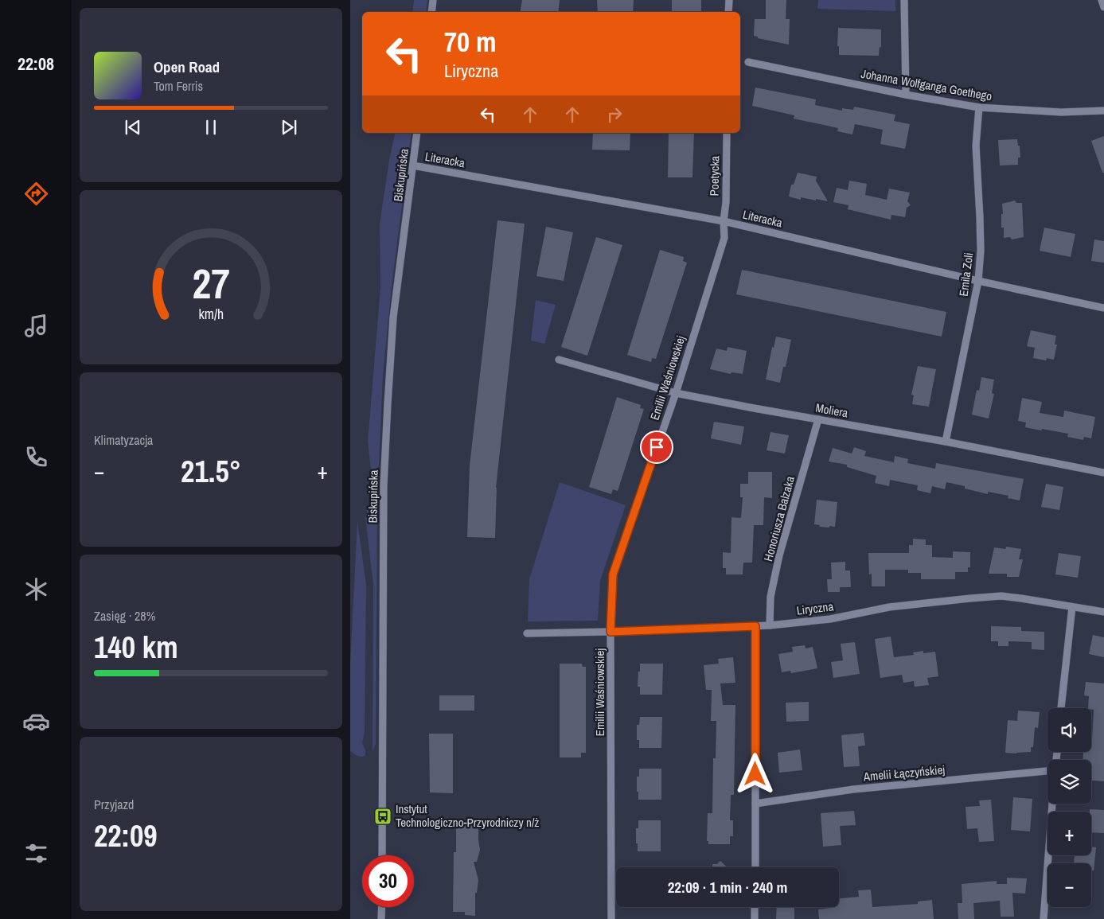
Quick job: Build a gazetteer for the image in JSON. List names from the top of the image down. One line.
{"streets":{"street":["Johanna Wolfganga Goethego","Literacka","Biskupińska","Poetycka","Emila Zoli","Emilii Waśniowskiej","Moliera","Honoriusza Balzaka","Liryczna","Amelii Łączyńskiej"]},"crossings":[["Johanna Wolfganga Goethego","Emila Zoli"],["Literacka","Biskupińska"],["Literacka","Poetycka"],["Literacka","Emila Zoli"],["Literacka","Emilii Waśniowskiej"],["Poetycka","Emilii Waśniowskiej"],["Emila Zoli","Moliera"],["Emilii Waśniowskiej","Moliera"],["Emilii Waśniowskiej","Liryczna"],["Moliera","Honoriusza Balzaka"],["Honoriusza Balzaka","Liryczna"]],"places":{"bus stop":["Instytut Technologiczno-Przyrodniczy n/ż"]},"page":{"tabs":"22:08","turn":["70 m","Liryczna"],"song":["Open Road","Tom Ferris"],"tile":["Klimatyzacja",["Zasięg · 28%","140 km"],["Przyjazd","22:09"]],"heat":["−","21.5°","+"],"map_buttons":["+","−"],"limit":"30","trip":"22:09 · 1 min · 240 m","gauge":["27","km/h"]}}
